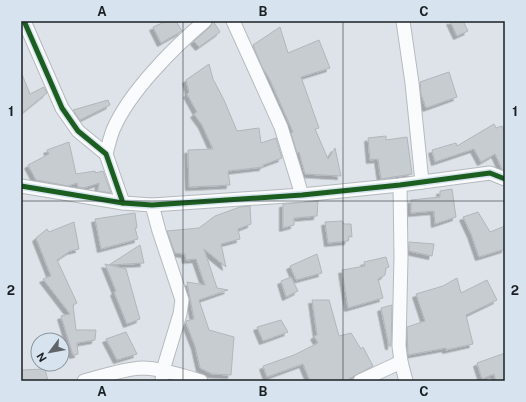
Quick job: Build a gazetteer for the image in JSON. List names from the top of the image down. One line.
{"north":"bottom left","grid":{"columns":["A","B","C"],"rows":["1","2"]}}
